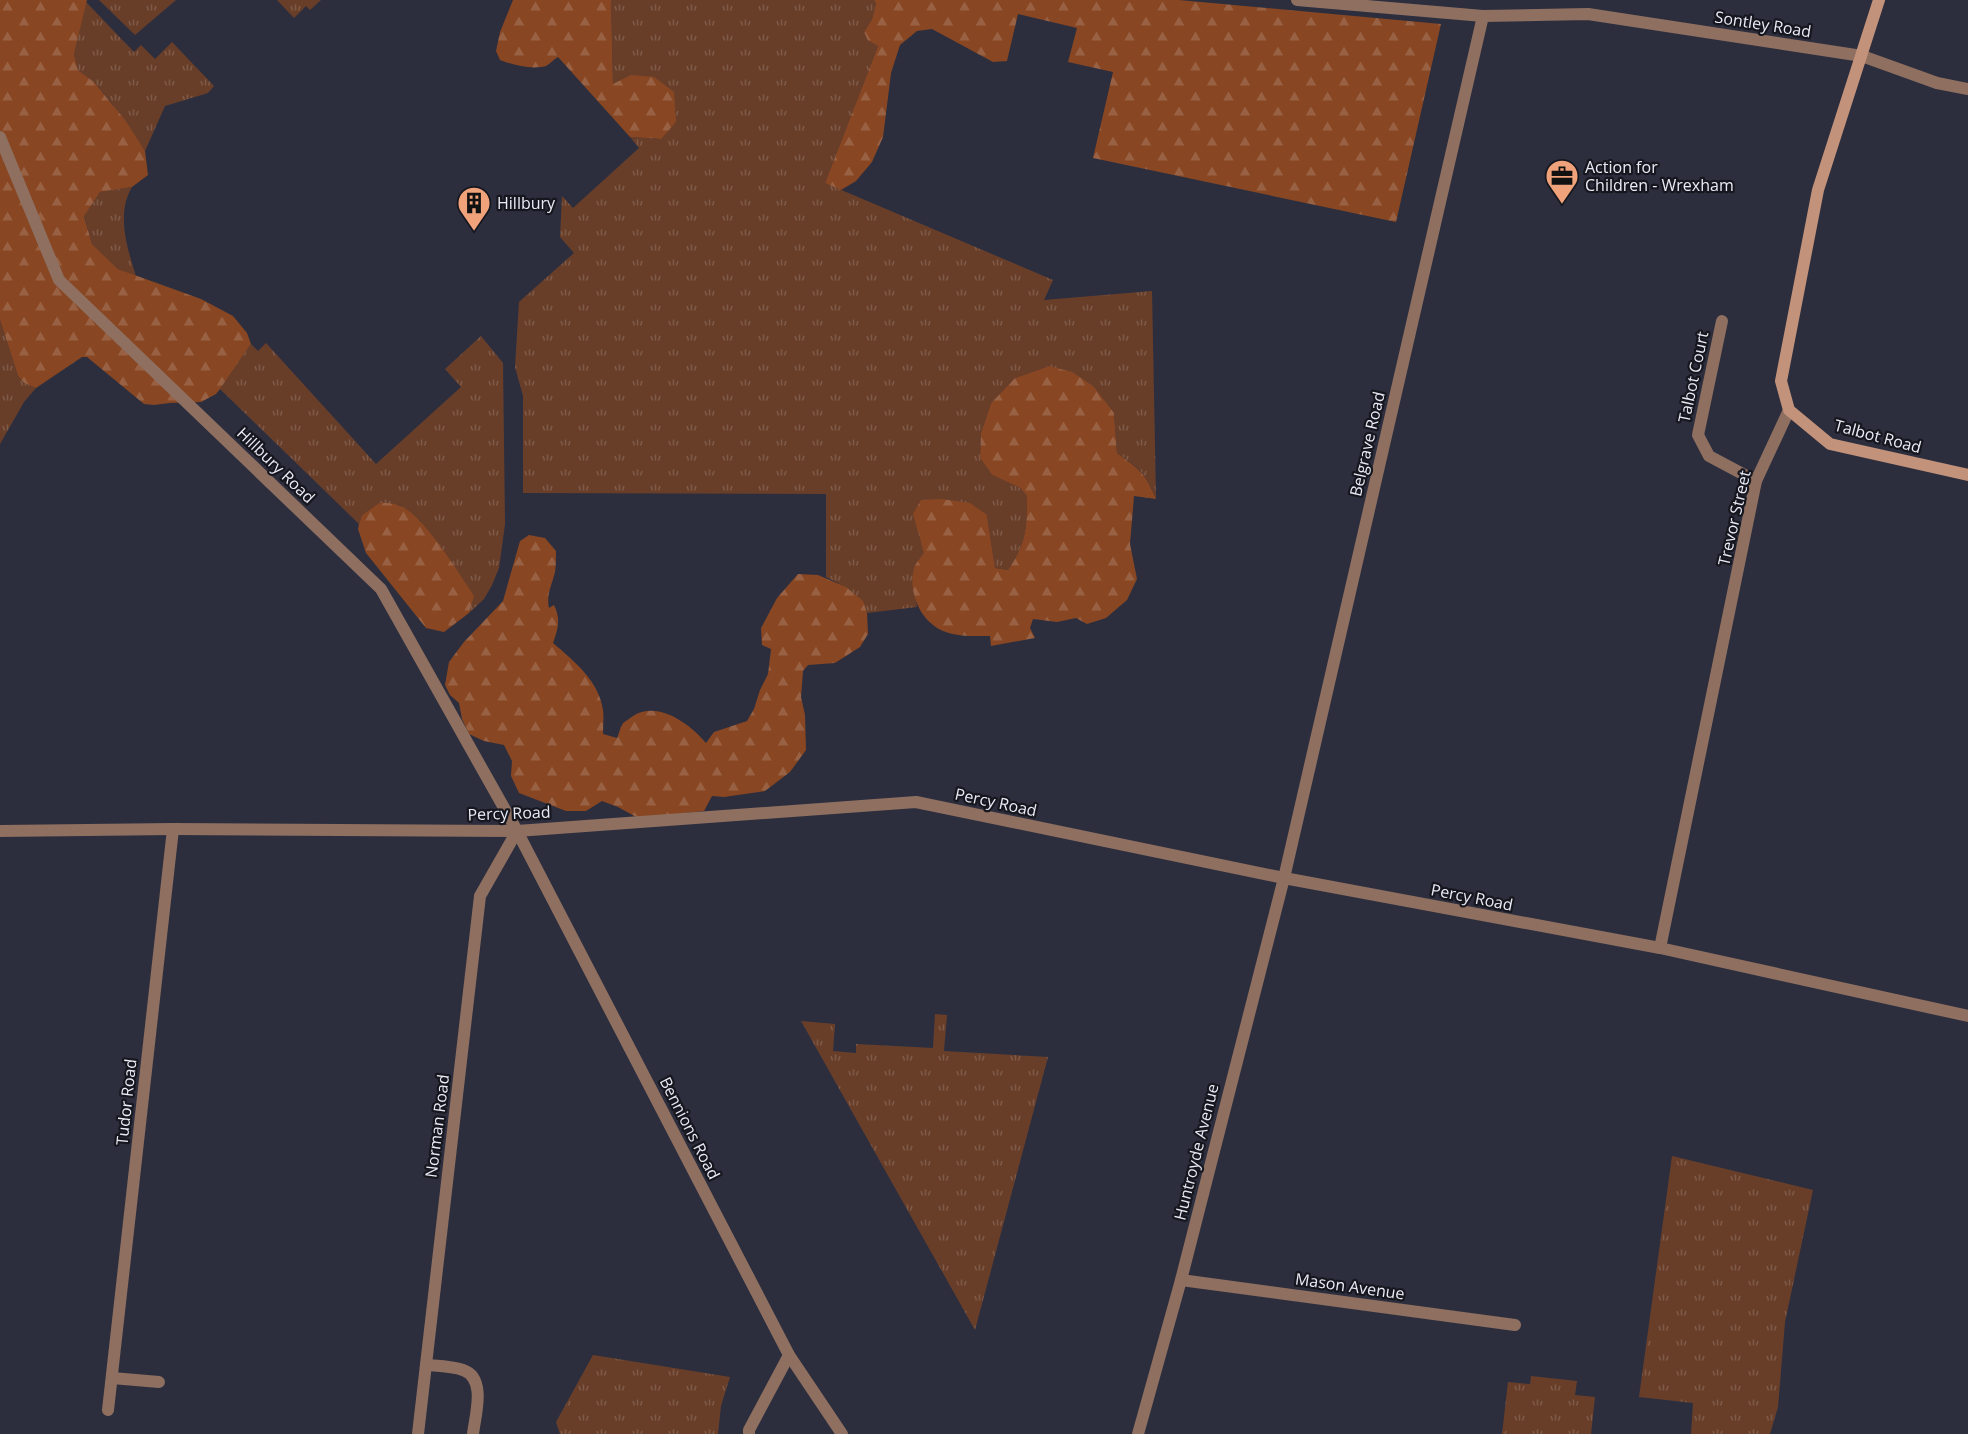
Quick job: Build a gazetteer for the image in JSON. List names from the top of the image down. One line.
{"streets":{"main road":["Talbot Road"],"street":["Sontley Road","Talbot Court","Belgrave Road","Hillbury Road","Trevor Street","Percy Road","Tudor Road","Norman Road","Bennions Road","Huntroyde Avenue","Mason Avenue"]},"crossings":[["Sontley Road","Belgrave Road"],["Talbot Court","Trevor Street"],["Talbot Road","Trevor Street"],["Belgrave Road","Percy Road"],["Belgrave Road","Huntroyde Avenue"],["Hillbury Road","Percy Road"],["Hillbury Road","Norman Road"],["Hillbury Road","Bennions Road"],["Trevor Street","Percy Road"],["Percy Road","Tudor Road"],["Percy Road","Norman Road"],["Percy Road","Bennions Road"],["Percy Road","Huntroyde Avenue"],["Norman Road","Bennions Road"],["Huntroyde Avenue","Mason Avenue"]],"places":{"office":["Action for Children - Wrexham"],"building":["Hillbury"]}}
